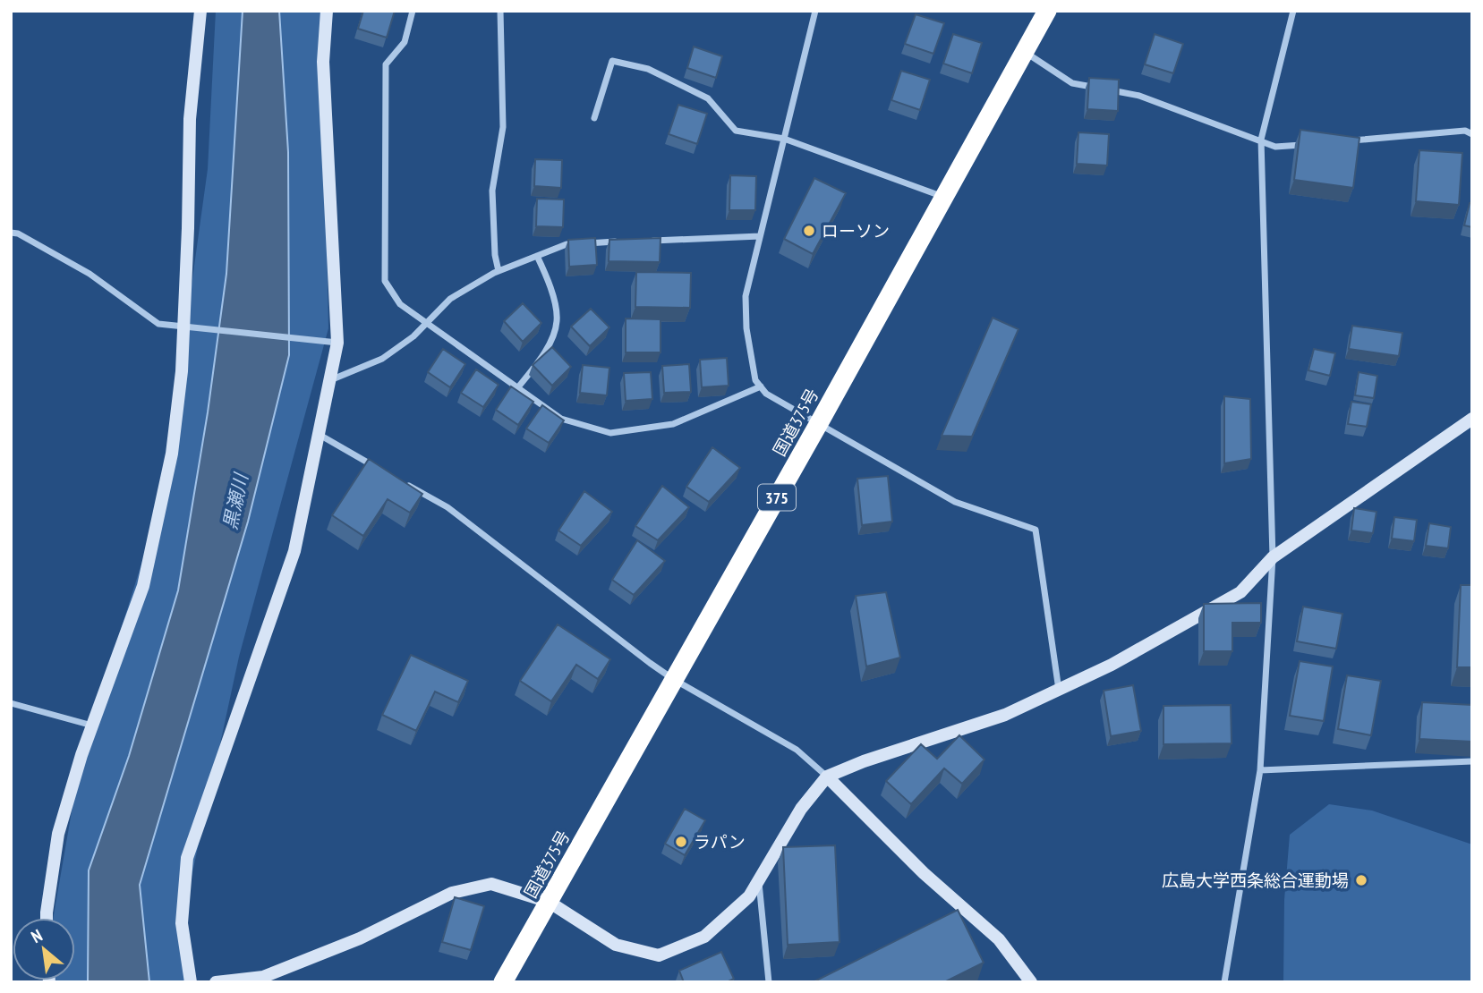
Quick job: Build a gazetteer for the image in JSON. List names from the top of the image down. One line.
{"streets":{"highway":["国道375号","375"]},"water":["黒瀬川"],"places":["ローソン","ラパン","広島大学西条総合運動場"],"north":"top left"}
